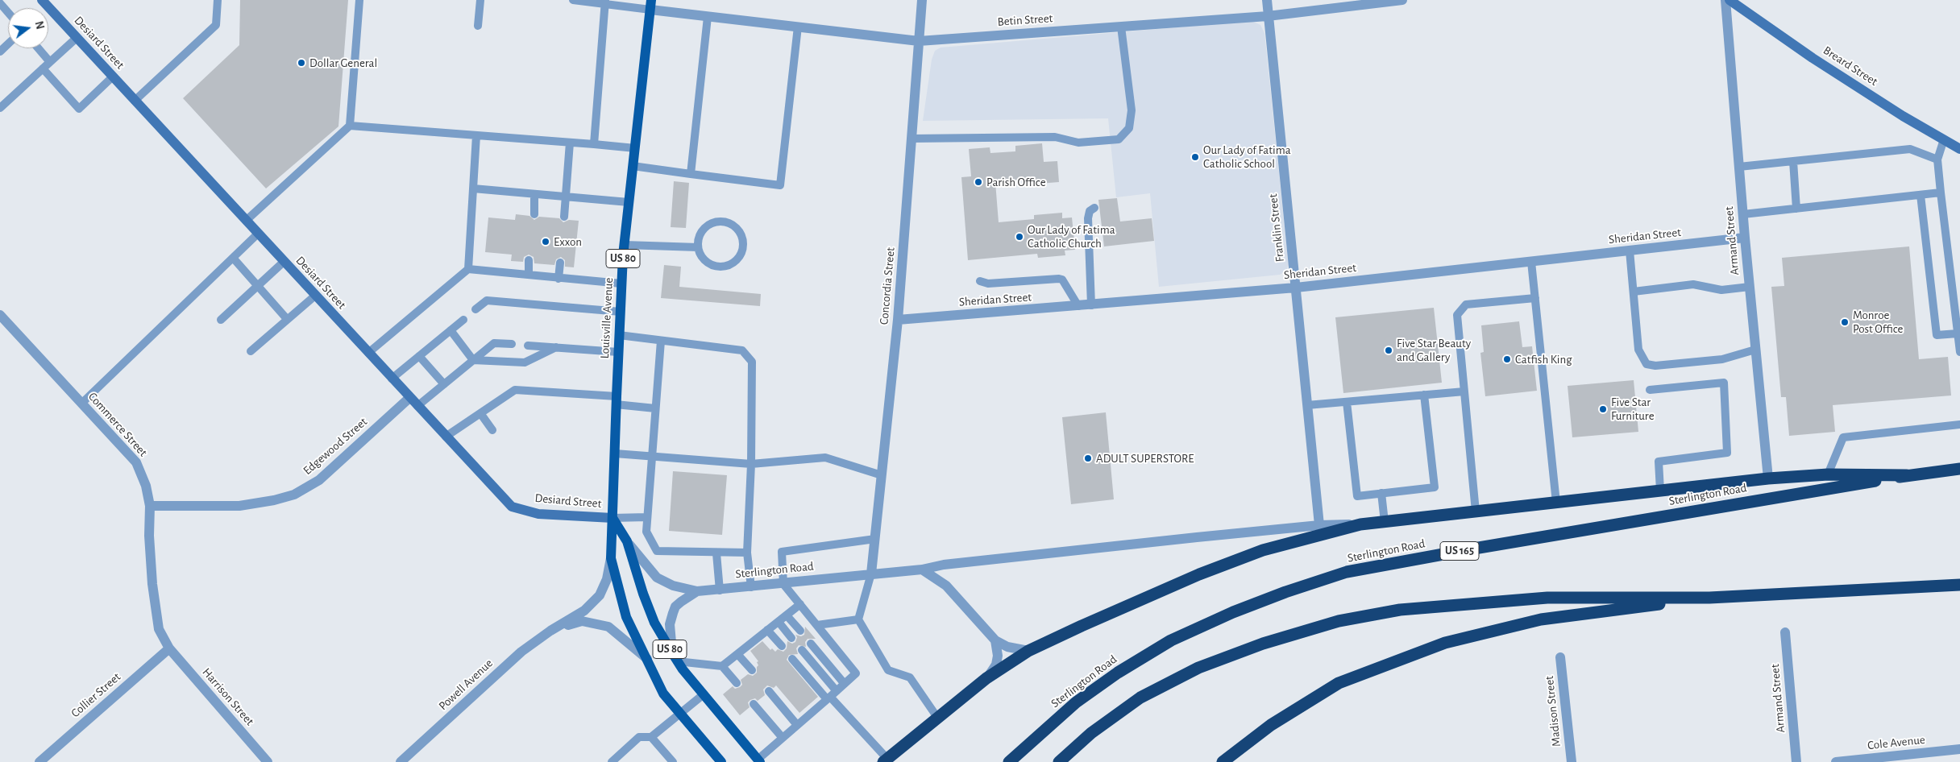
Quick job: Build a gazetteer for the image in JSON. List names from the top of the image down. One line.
{"streets":{"highway":["Sterlington Road","US 165"],"main road":["Desiard Street","US 80","Louisville Avenue"],"street":["Betin Street","Breard Street","Franklin Street","Sheridan Street","Armand Street","Concordia Street","Commerce Street","Edgewood Street","Powell Avenue","Collier Street","Harrison Street","Madison Street","Cole Avenue"]},"crossings":[["Betin Street","Franklin Street"],["Betin Street","Concordia Street"],["Betin Street","Louisville Avenue"],["Desiard Street","Louisville Avenue"],["Desiard Street","Edgewood Street"],["Desiard Street","Sterlington Road"],["Desiard Street","Powell Avenue"],["Franklin Street","Sheridan Street"],["Franklin Street","Sterlington Road"],["Sheridan Street","Armand Street"],["Sheridan Street","Concordia Street"],["Concordia Street","Sterlington Road"],["Commerce Street","Edgewood Street"],["Commerce Street","Collier Street"],["Commerce Street","Harrison Street"],["Collier Street","Harrison Street"]],"places":["Dollar General","Our Lady of Fatima Catholic School","Parish Office","Our Lady of Fatima Catholic Church","Exxon","Monroe Post Office","Five Star Beauty and Gallery","Catfish King","Five Star Furniture","ADULT SUPERSTORE"],"north":"right"}
